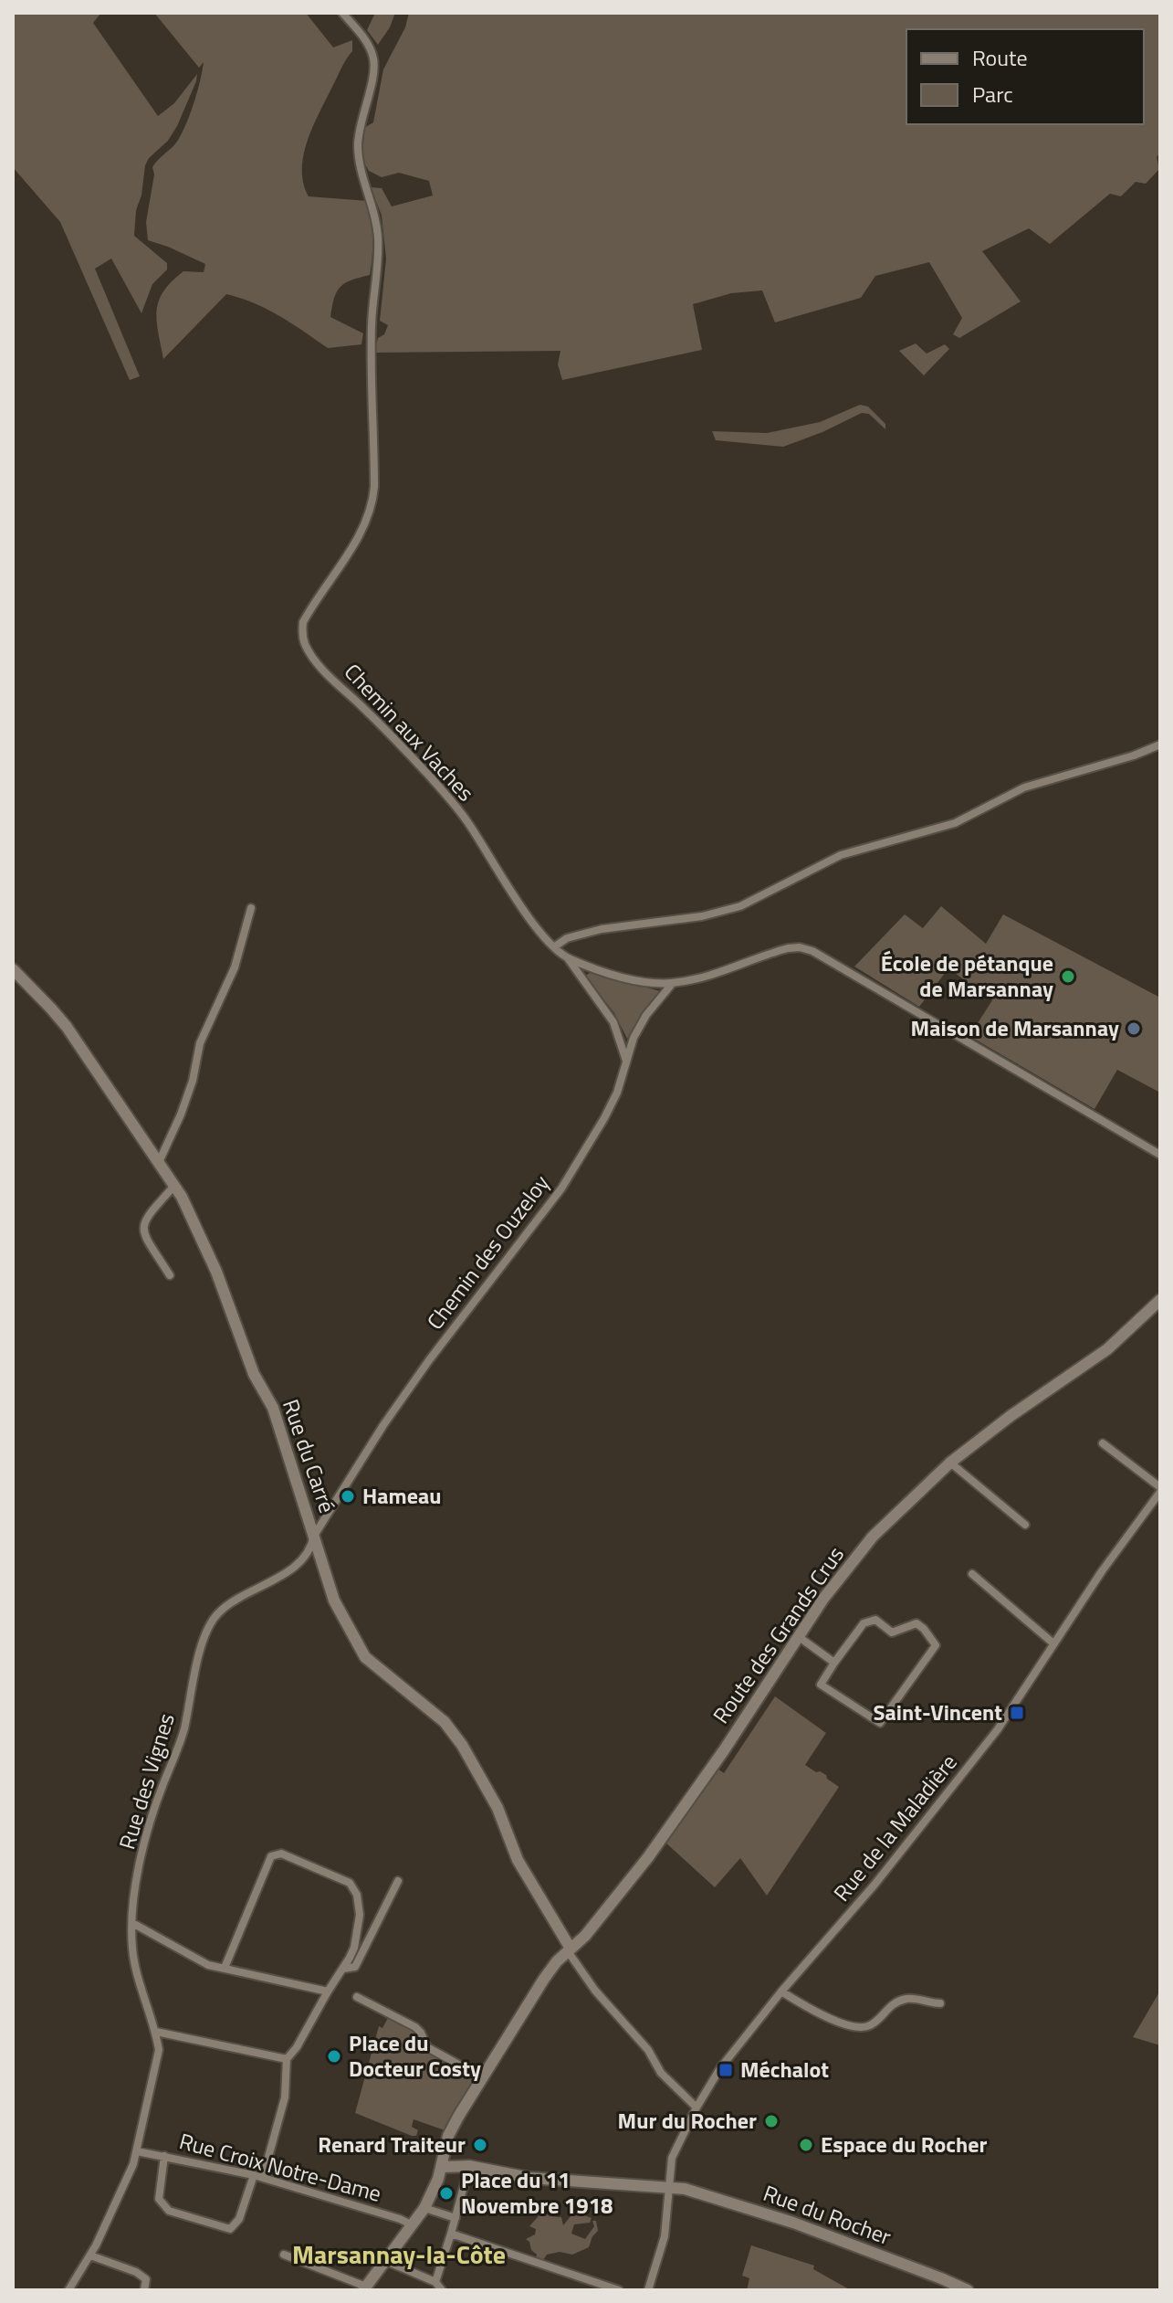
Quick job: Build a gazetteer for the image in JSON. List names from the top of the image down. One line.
{"streets":{"main road":["Rue du Carré","Route des Grands Crus","Rue du Rocher"],"street":["Chemin aux Vaches","Chemin des Ouzeloy","Rue des Vignes","Rue de la Maladière","Rue Croix Notre-Dame"]},"crossings":[["Chemin aux Vaches","Chemin des Ouzeloy"],["Chemin des Ouzeloy","Rue du Carré"],["Chemin des Ouzeloy","Rue des Vignes"],["Rue du Carré","Route des Grands Crus"],["Rue du Carré","Rue des Vignes"],["Route des Grands Crus","Rue Croix Notre-Dame"],["Rue des Vignes","Rue Croix Notre-Dame"],["Rue de la Maladière","Rue du Rocher"]],"districts":["Marsannay-la-Côte"],"places":{"other":["École de pétanque de Marsannay","Maison de Marsannay","Hameau","Place du Docteur Costy","Mur du Rocher","Renard Traiteur","Espace du Rocher","Place du 11 Novembre 1918"],"transit":["Saint-Vincent","Méchalot"]},"legend":["Route","Parc"]}
